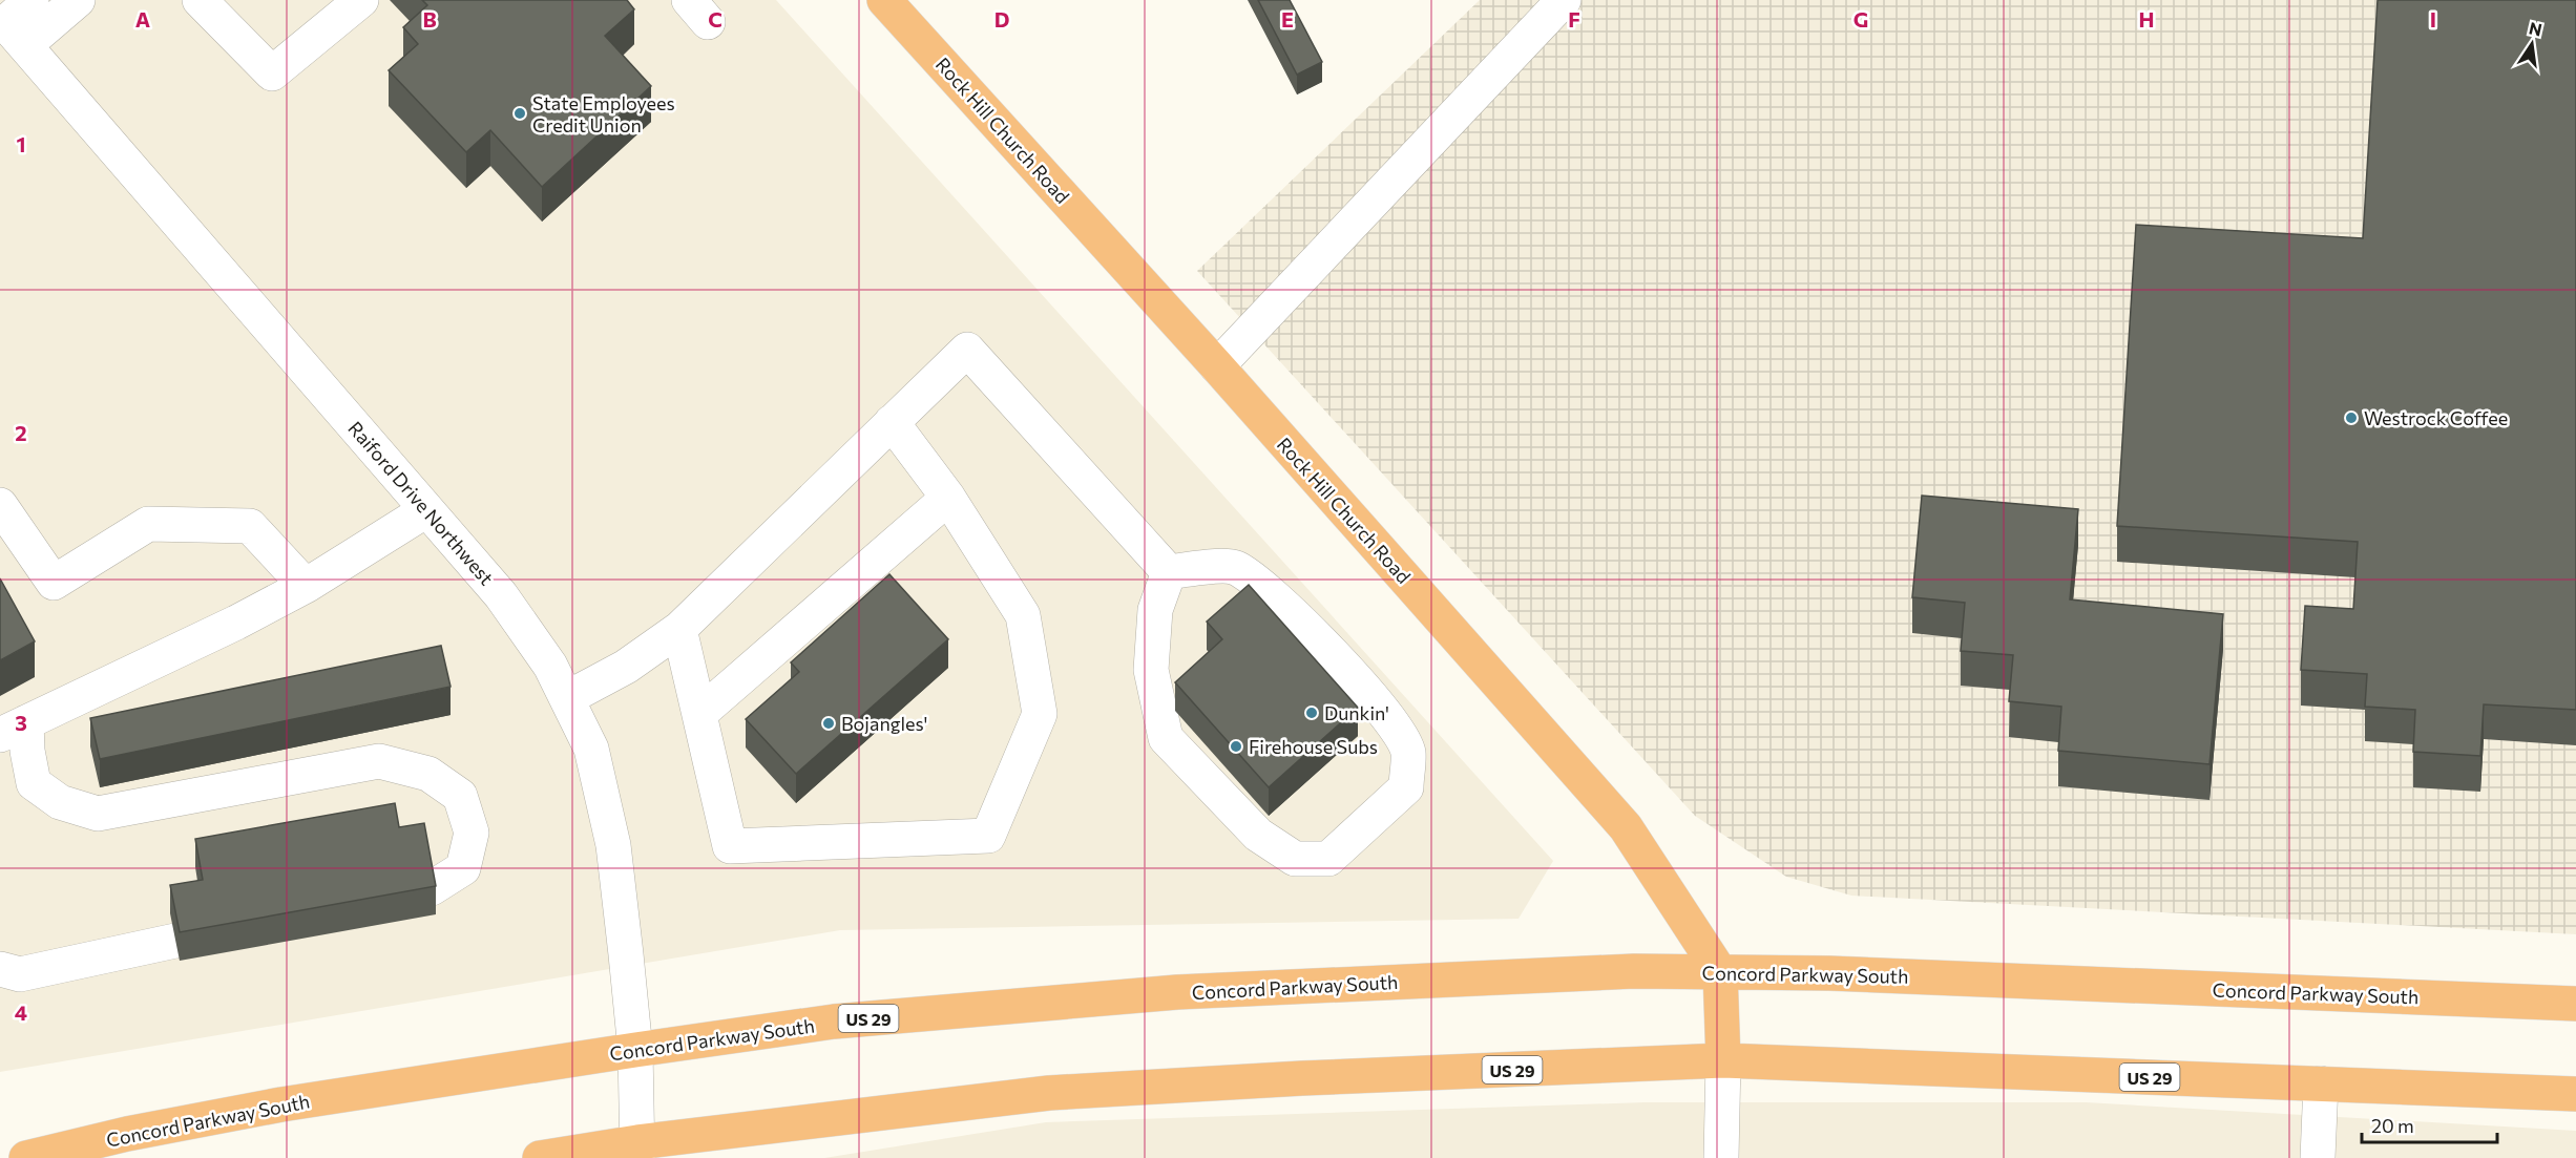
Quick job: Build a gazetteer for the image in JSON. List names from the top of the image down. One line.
{"streets":{"main road":["Rock Hill Church Road","Concord Parkway South","US 29"],"lane":["Raiford Drive Northwest"]},"crossings":[["Rock Hill Church Road","Concord Parkway South"],["Raiford Drive Northwest","Concord Parkway South"],["Raiford Drive Northwest","US 29"]],"places":["State Employees Credit Union","Westrock Coffee","Dunkin'","Bojangles'","Firehouse Subs"],"scale_bar":"20 m","north":"top","grid":{"columns":["A","B","C","D","E","F","G","H","I"],"rows":["1","2","3","4"]}}
